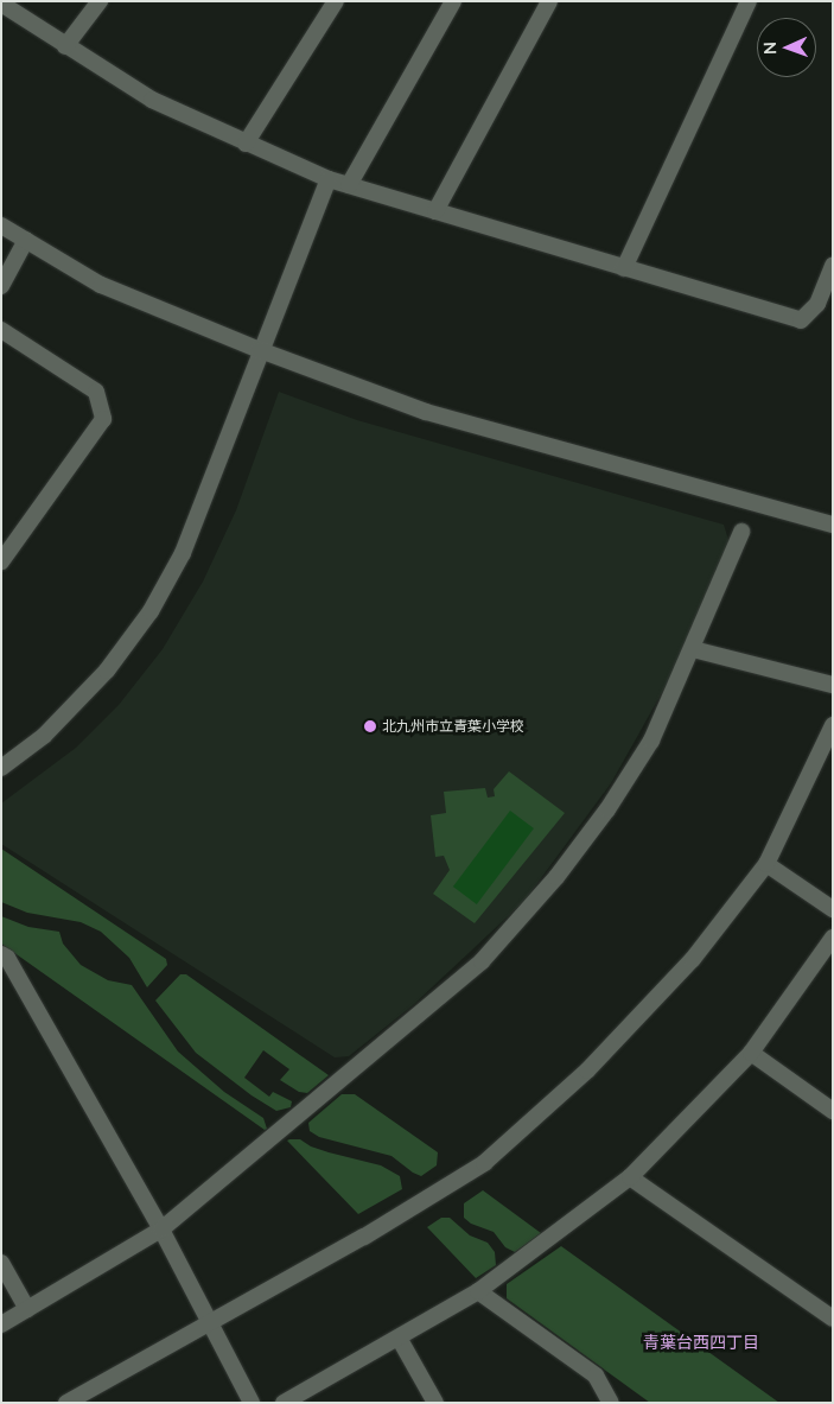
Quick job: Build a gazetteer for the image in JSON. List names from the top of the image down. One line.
{"districts":["青葉台西四丁目"],"places":["北九州市立青葉小学校"],"north":"left"}
